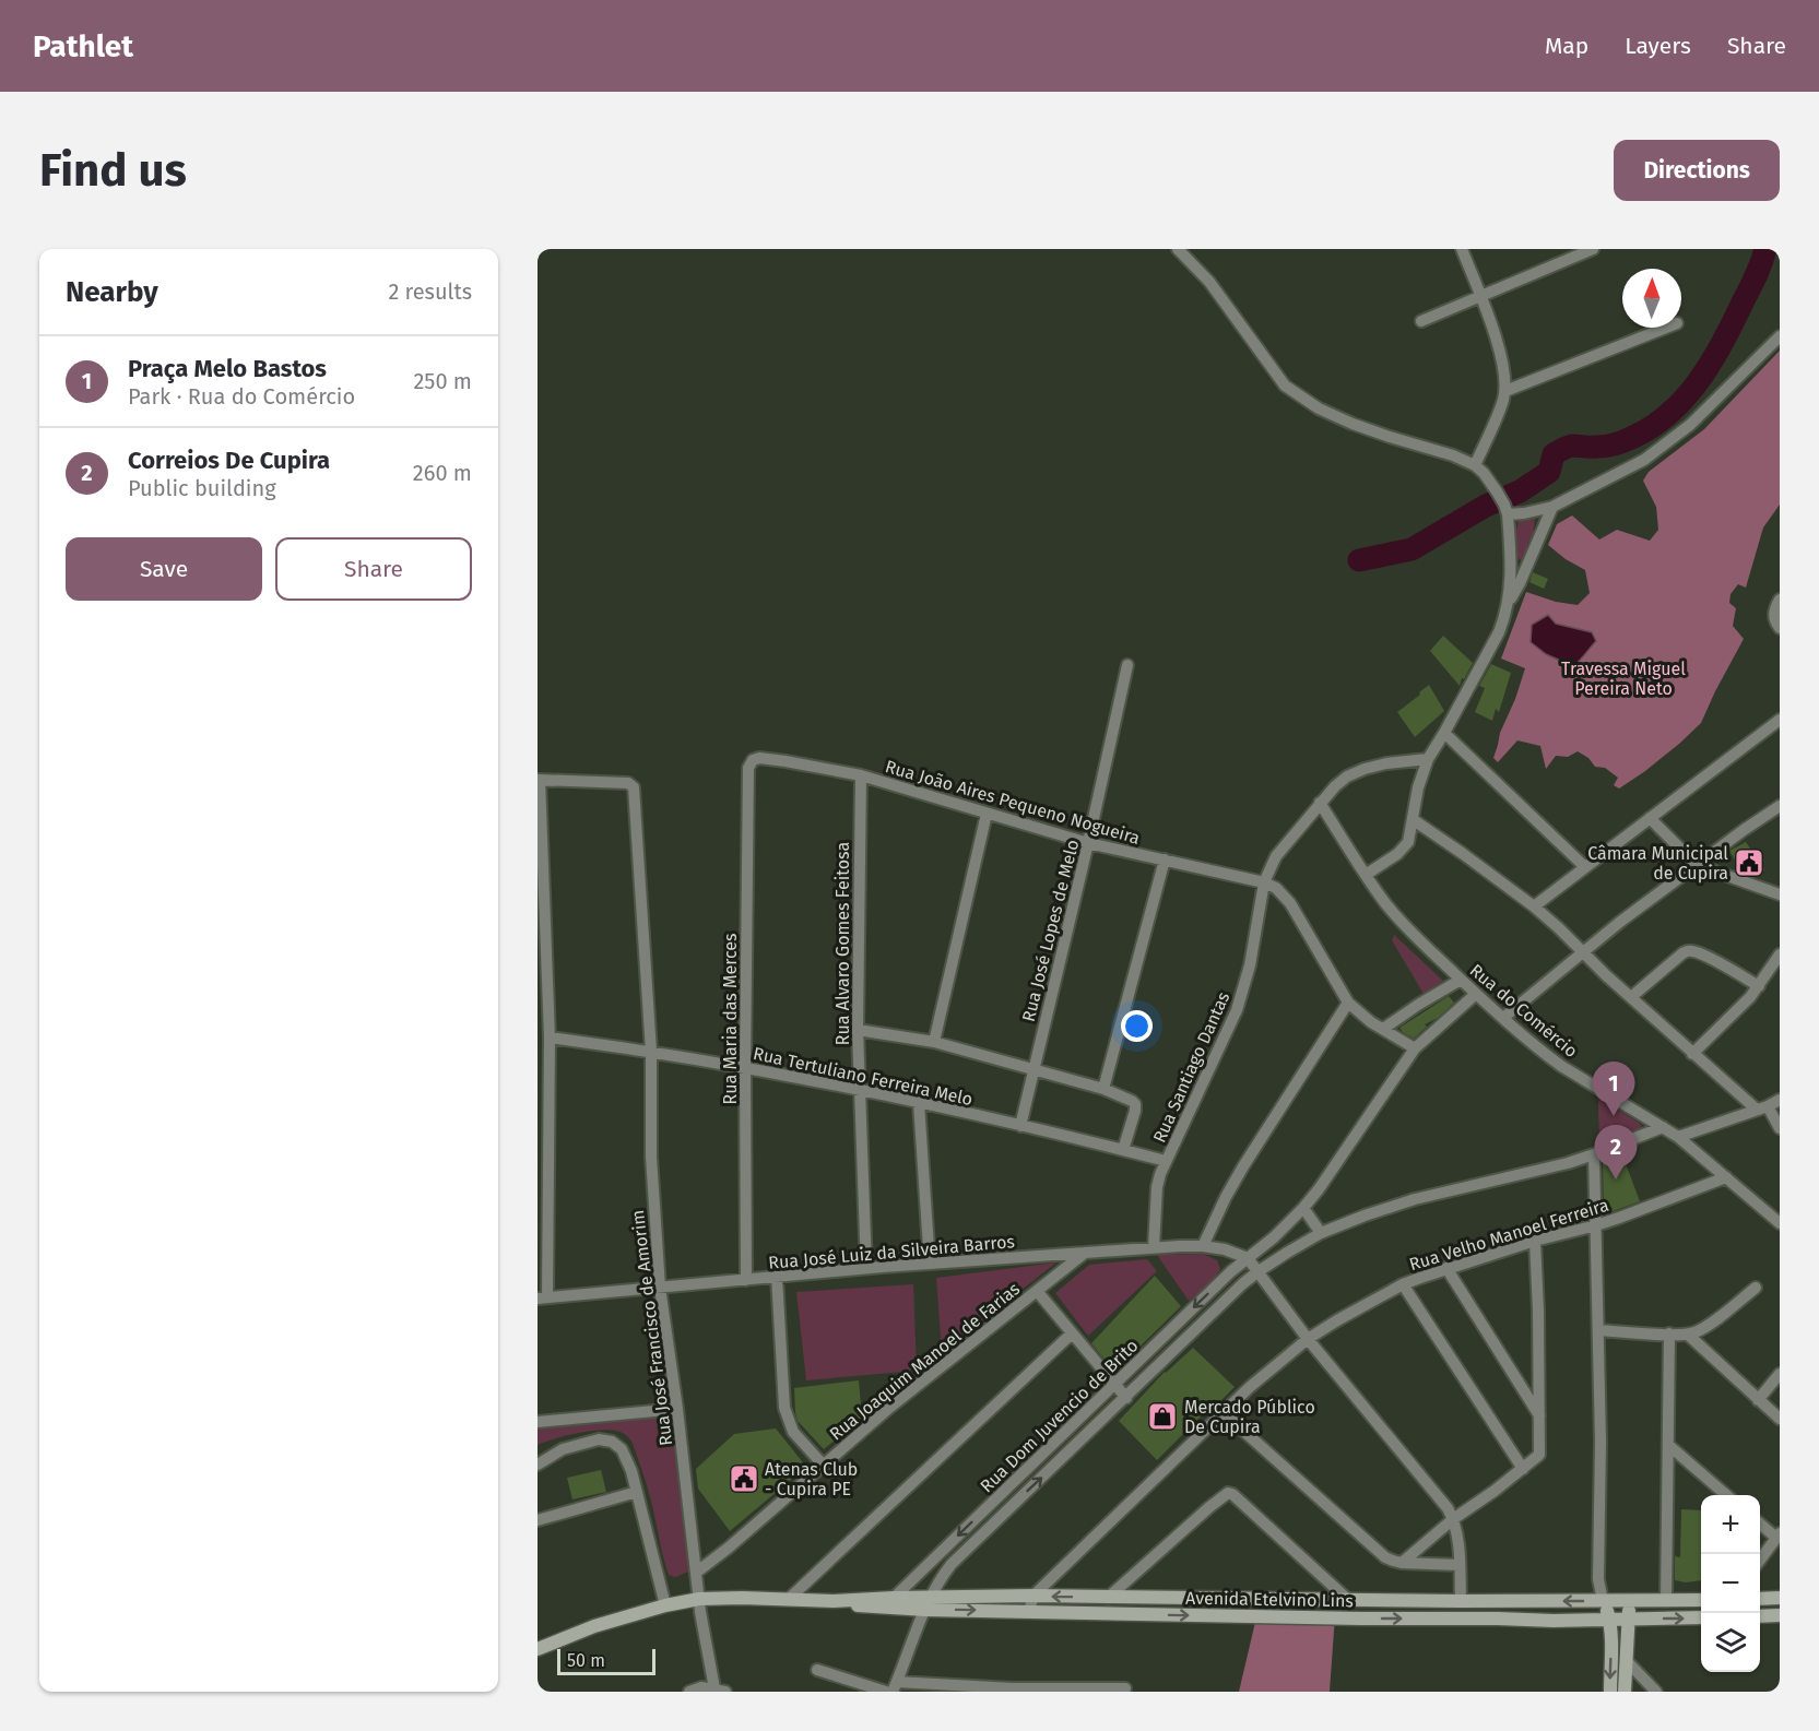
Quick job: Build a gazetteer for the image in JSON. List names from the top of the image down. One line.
{"streets":{"main road":["Avenida Etelvino Lins"],"street":["Rua João Aires Pequeno Nogueira","Rua José Lopes de Melo","Rua Alvaro Gomes Feitosa","Rua do Comércio","Rua Maria das Merces","Rua Santiago Dantas","Rua Tertuliano Ferreira Melo","Rua Velho Manoel Ferreira","Rua José Luiz da Silveira Barros","Rua José Francisco de Amorim","Rua Joaquim Manoel de Farias","Rua Dom Juvencio de Brito"]},"crossings":[["Rua João Aires Pequeno Nogueira","Rua José Lopes de Melo"],["Rua João Aires Pequeno Nogueira","Rua Alvaro Gomes Feitosa"],["Rua João Aires Pequeno Nogueira","Rua Maria das Merces"],["Rua João Aires Pequeno Nogueira","Rua Santiago Dantas"],["Rua José Lopes de Melo","Rua Tertuliano Ferreira Melo"],["Rua Alvaro Gomes Feitosa","Rua Tertuliano Ferreira Melo"],["Rua Alvaro Gomes Feitosa","Rua José Luiz da Silveira Barros"],["Rua do Comércio","Rua Santiago Dantas"],["Rua do Comércio","Rua Velho Manoel Ferreira"],["Rua do Comércio","Rua Dom Juvencio de Brito"],["Rua Maria das Merces","Rua Tertuliano Ferreira Melo"],["Rua Maria das Merces","Rua José Luiz da Silveira Barros"],["Rua Santiago Dantas","Rua Tertuliano Ferreira Melo"],["Rua Santiago Dantas","Rua José Luiz da Silveira Barros"],["Rua Tertuliano Ferreira Melo","Rua José Francisco de Amorim"],["Rua Velho Manoel Ferreira","Avenida Etelvino Lins"],["Rua José Luiz da Silveira Barros","Rua José Francisco de Amorim"],["Rua José Luiz da Silveira Barros","Rua Joaquim Manoel de Farias"],["Rua José Luiz da Silveira Barros","Rua Dom Juvencio de Brito"],["Rua José Francisco de Amorim","Rua Joaquim Manoel de Farias"],["Rua José Francisco de Amorim","Avenida Etelvino Lins"],["Rua Dom Juvencio de Brito","Avenida Etelvino Lins"]],"parks":["Travessa Miguel Pereira Neto"],"places":{"public building":["Câmara Municipal de Cupira","Atenas Club - Cupira PE"],"shop":["Mercado Público De Cupira"]},"scale_bar":"50 m","north":"top","page":{"header":"Pathlet","nav":["Map","Layers","Share"],"buttons":["Directions",["Save","Share"]],"title":"Find us","heading":["Nearby","2 results"],"list":[{"mark":"1","name":"Praça Melo Bastos","note":"Park · Rua do Comércio","value":"250 m"},{"mark":"2","name":"Correios De Cupira","note":"Public building","value":"260 m"}],"pins":["1","2"],"map_buttons":["+","−"],"scale":"50 m"}}
